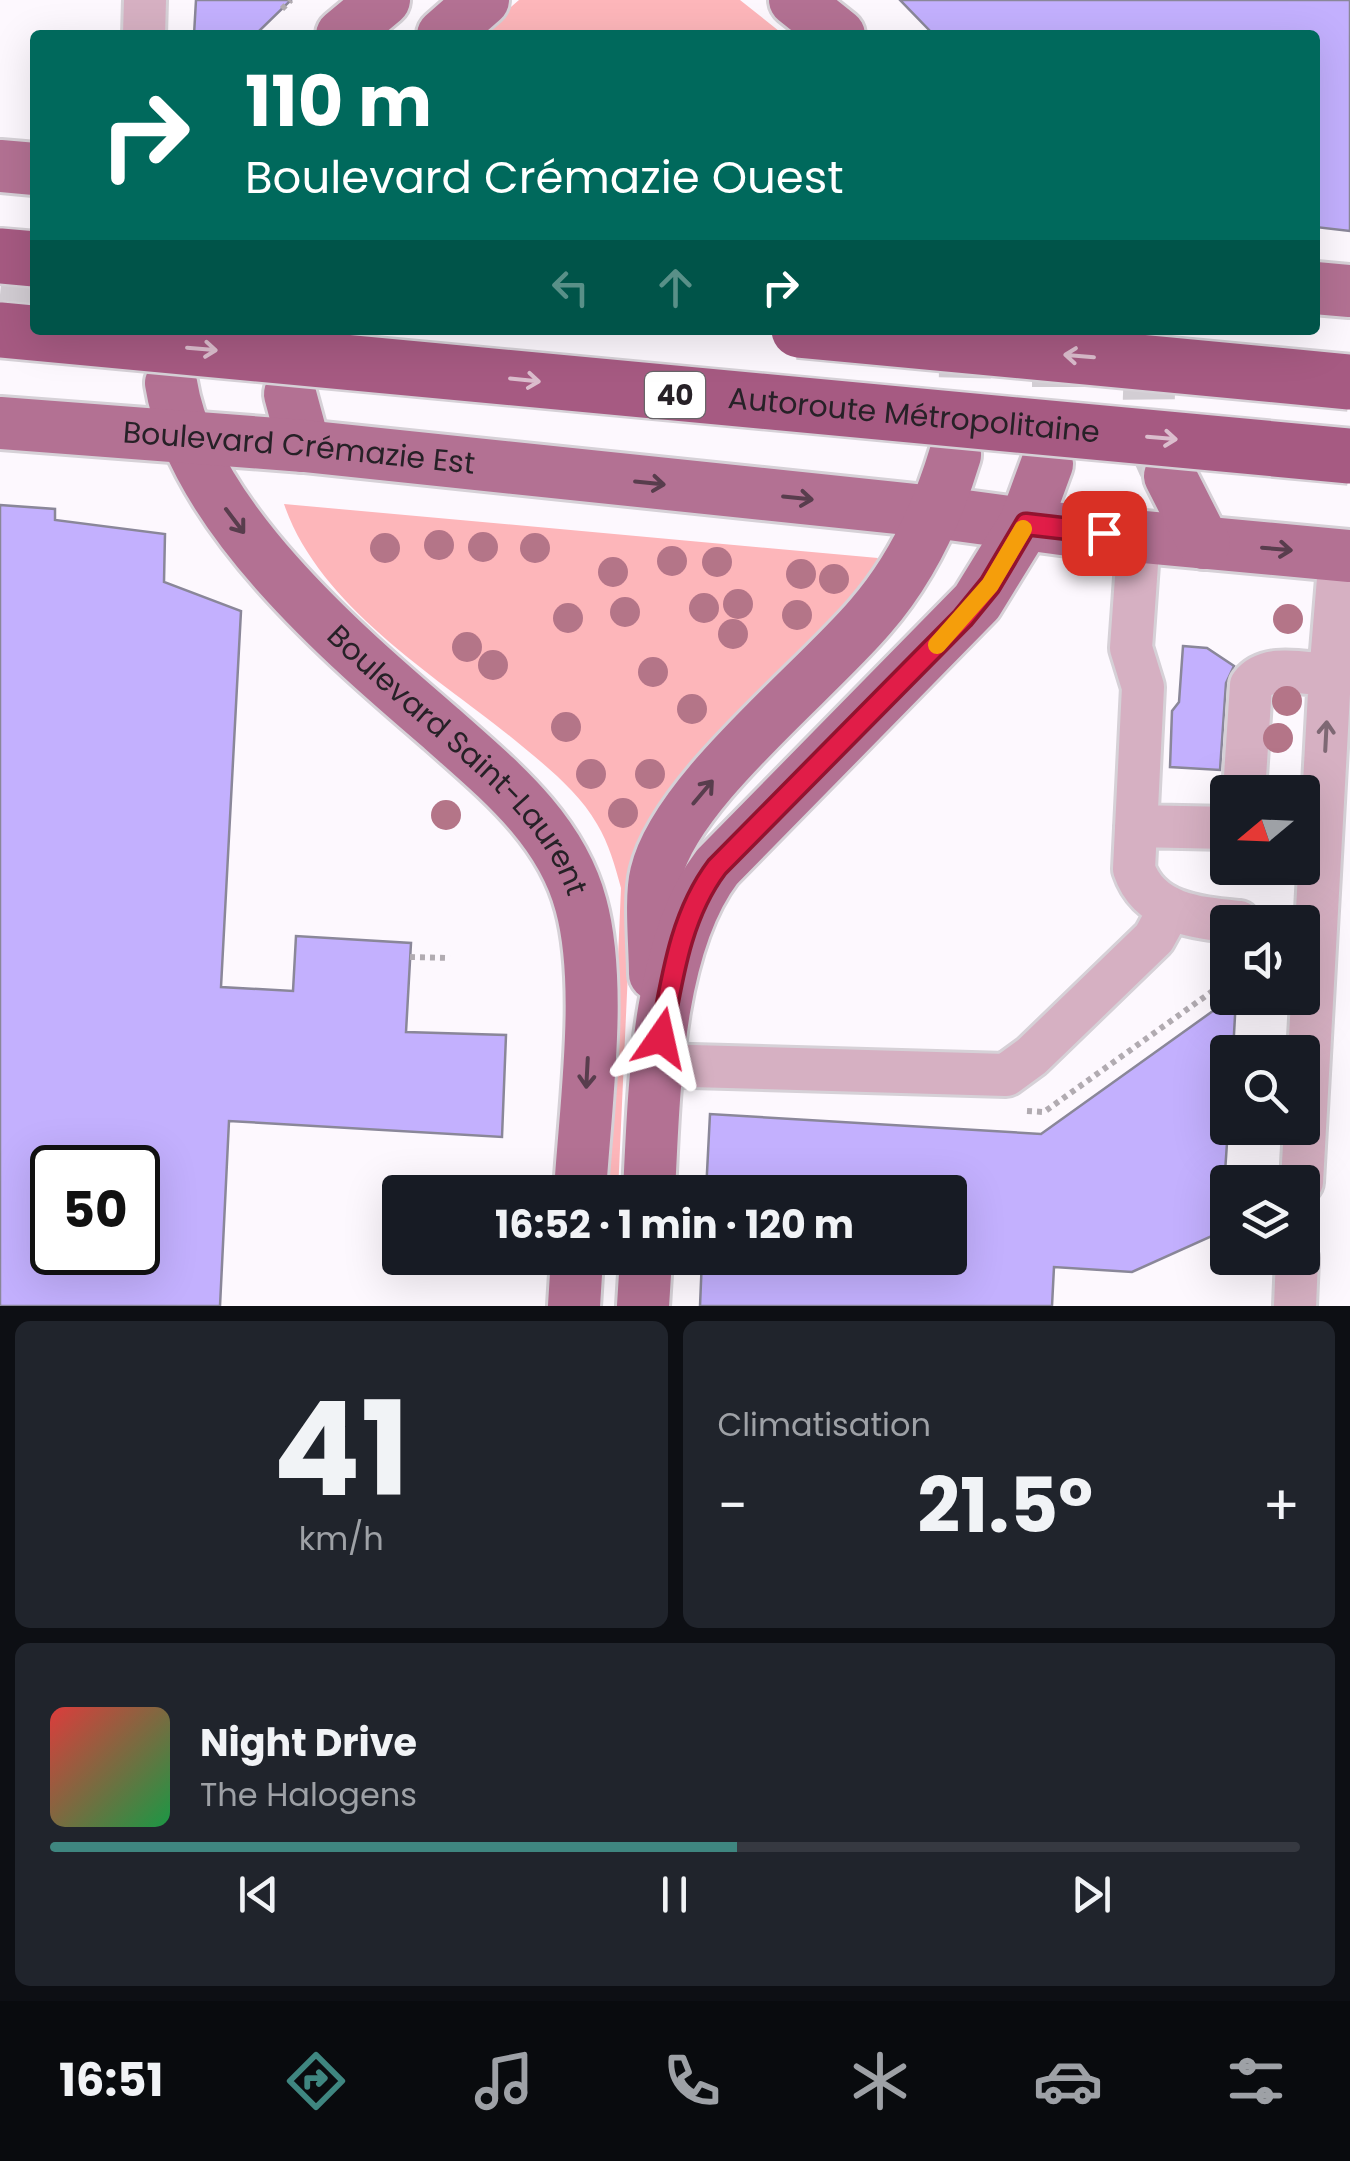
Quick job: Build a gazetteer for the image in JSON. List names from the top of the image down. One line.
{"streets":{"highway":["40","Autoroute Métropolitaine"],"main road":["Boulevard Crémazie Est","Boulevard Saint-Laurent"]},"crossings":[["Boulevard Crémazie Est","Boulevard Saint-Laurent"]],"one_way":["Boulevard Crémazie Est","Boulevard Saint-Laurent"],"north":"left","page":{"turn":["110 m","Boulevard Crémazie Ouest"],"limit":"50","trip":"16:52 · 1 min · 120 m","tile":[["41","km/h"],"Climatisation"],"heat":["−","21.5°","+"],"song":["Night Drive","The Halogens"],"tabs":"16:51"}}
